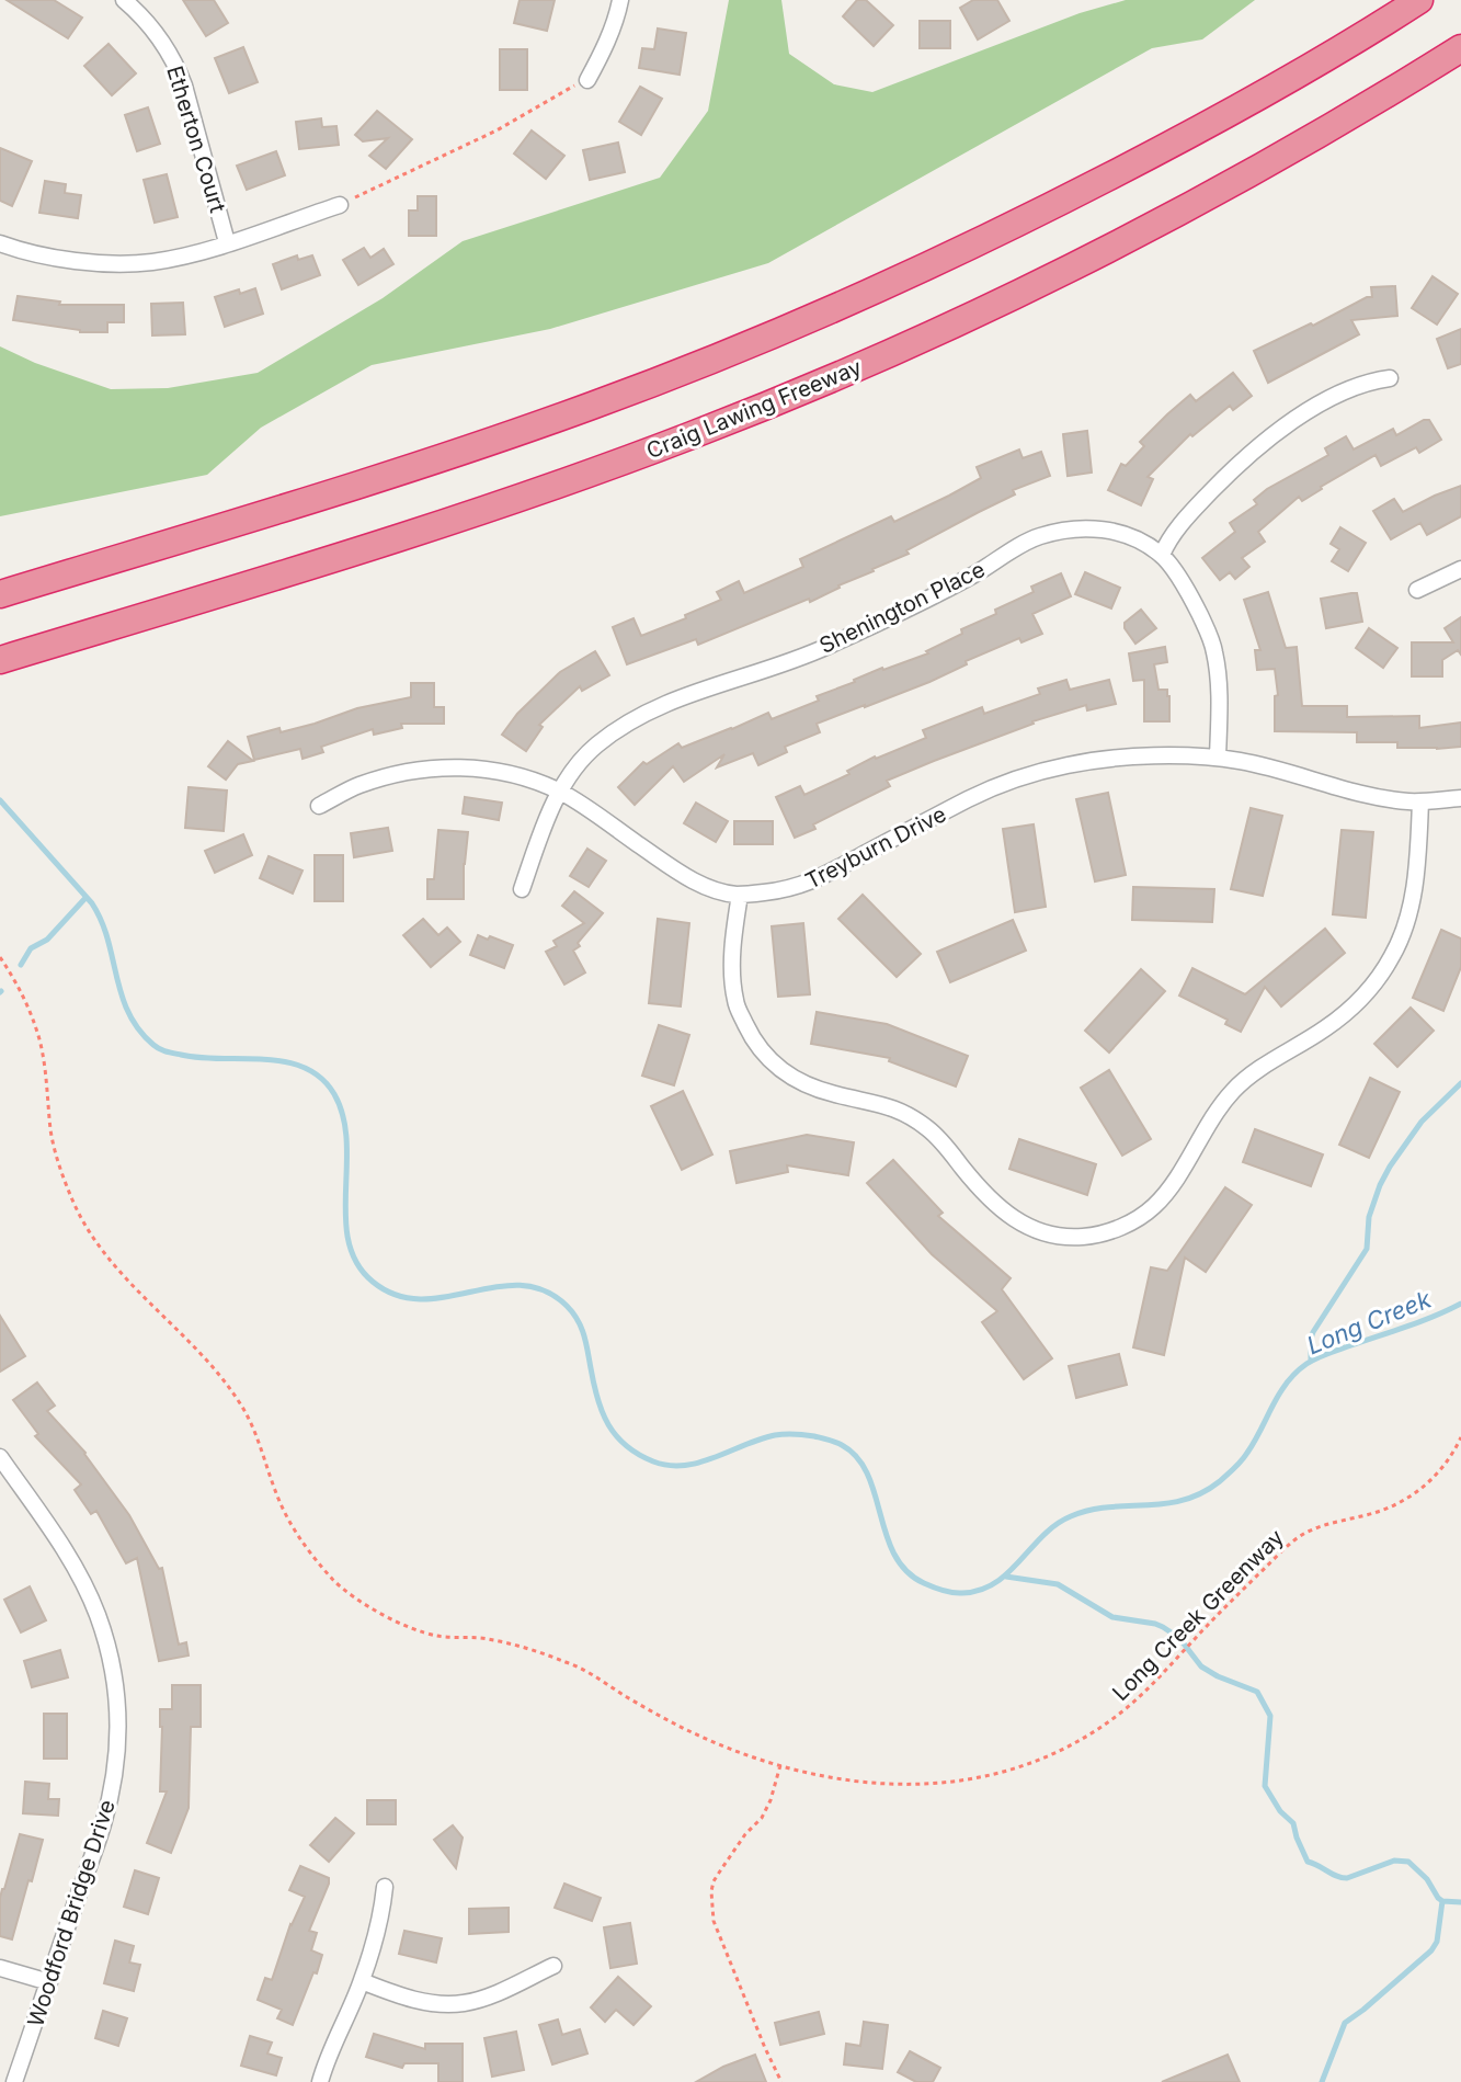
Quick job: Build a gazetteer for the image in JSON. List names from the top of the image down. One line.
{"streets":{"highway":["Craig Lawing Freeway"],"street":["Etherton Court","Shenington Place","Treyburn Drive","Woodford Bridge Drive"],"path":["Long Creek Greenway"]},"crossings":[["Shenington Place","Treyburn Drive"]],"water":["Long Creek"]}
